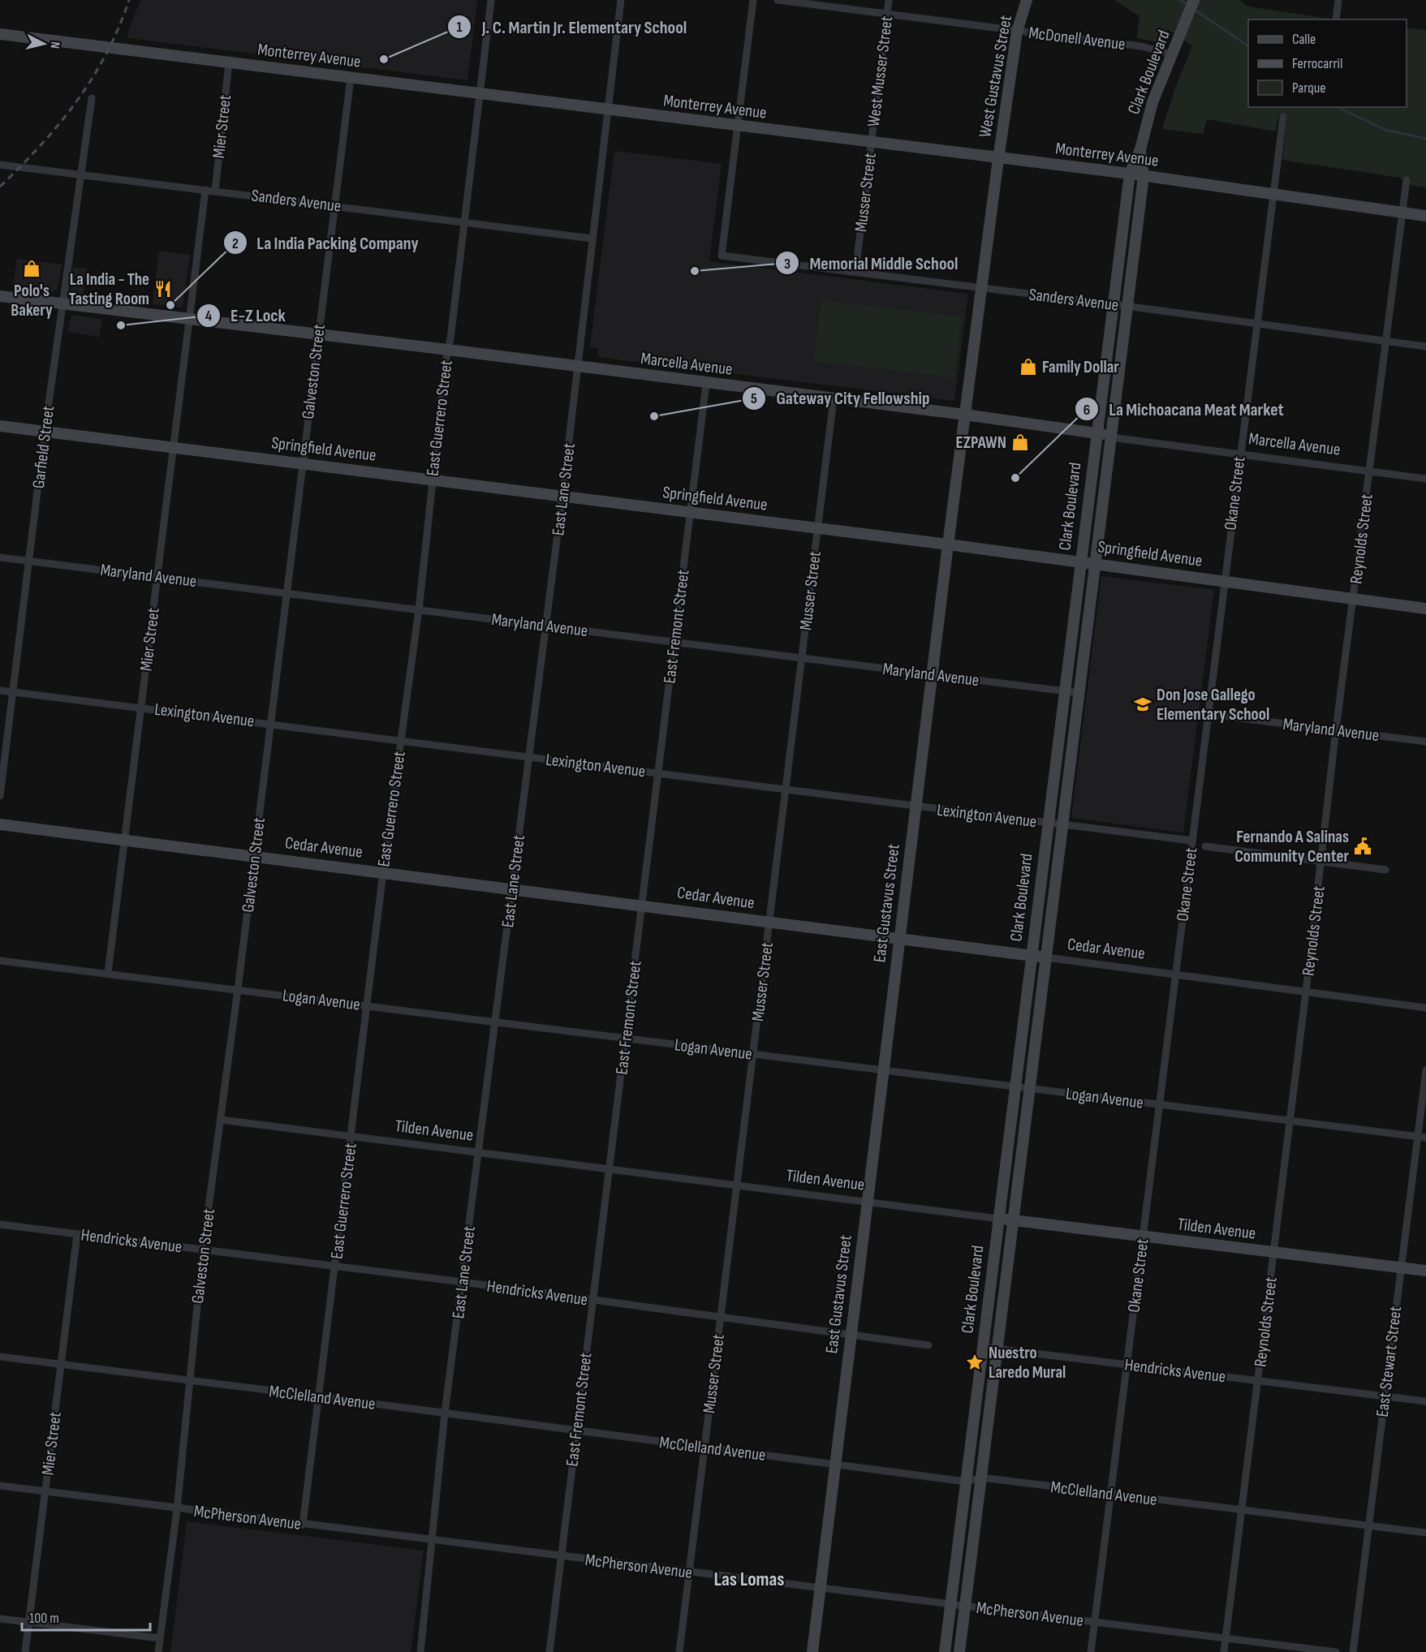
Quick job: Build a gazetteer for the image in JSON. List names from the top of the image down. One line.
{"streets":{"street":["McDonell Avenue","Monterrey Avenue","West Musser Street","Clark Boulevard","West Gustavus Street","Mier Street","Musser Street","Sanders Avenue","Marcella Avenue","Galveston Street","East Guerrero Street","Garfield Street","Springfield Avenue","East Lane Street","Okane Street","Reynolds Street","Maryland Avenue","East Fremont Street","Lexington Avenue","Cedar Avenue","East Gustavus Street","Logan Avenue","Tilden Avenue","Hendricks Avenue","East Stewart Street","McClelland Avenue","McPherson Avenue"]},"crossings":[["McDonell Avenue","West Musser Street"],["McDonell Avenue","Clark Boulevard"],["McDonell Avenue","West Gustavus Street"],["Monterrey Avenue","West Musser Street"],["Monterrey Avenue","Clark Boulevard"],["Monterrey Avenue","West Gustavus Street"],["Monterrey Avenue","Mier Street"],["Monterrey Avenue","Musser Street"],["Monterrey Avenue","Sanders Avenue"],["Monterrey Avenue","Galveston Street"],["Monterrey Avenue","East Guerrero Street"],["Monterrey Avenue","East Lane Street"],["Monterrey Avenue","Okane Street"],["Monterrey Avenue","Reynolds Street"],["Monterrey Avenue","East Gustavus Street"],["West Musser Street","Musser Street"],["Clark Boulevard","Sanders Avenue"],["Clark Boulevard","Marcella Avenue"],["Clark Boulevard","Springfield Avenue"],["Clark Boulevard","Maryland Avenue"],["Clark Boulevard","Lexington Avenue"],["Clark Boulevard","Cedar Avenue"],["Clark Boulevard","Logan Avenue"],["Clark Boulevard","Tilden Avenue"],["Clark Boulevard","Hendricks Avenue"],["Clark Boulevard","McClelland Avenue"],["Clark Boulevard","McPherson Avenue"],["West Gustavus Street","East Gustavus Street"],["Mier Street","Sanders Avenue"],["Mier Street","Marcella Avenue"],["Mier Street","Springfield Avenue"],["Mier Street","Maryland Avenue"],["Mier Street","Lexington Avenue"],["Mier Street","Cedar Avenue"],["Mier Street","Logan Avenue"],["Mier Street","Hendricks Avenue"],["Mier Street","McClelland Avenue"],["Mier Street","McPherson Avenue"],["Musser Street","Sanders Avenue"],["Musser Street","Marcella Avenue"],["Musser Street","Springfield Avenue"],["Musser Street","Maryland Avenue"],["Musser Street","Lexington Avenue"],["Musser Street","Cedar Avenue"],["Musser Street","Logan Avenue"],["Musser Street","Tilden Avenue"],["Musser Street","Hendricks Avenue"],["Musser Street","McClelland Avenue"],["Musser Street","McPherson Avenue"],["Sanders Avenue","Galveston Street"],["Sanders Avenue","East Guerrero Street"],["Sanders Avenue","Garfield Street"],["Sanders Avenue","East Lane Street"],["Sanders Avenue","Okane Street"],["Sanders Avenue","Reynolds Street"],["Sanders Avenue","East Gustavus Street"],["Marcella Avenue","Galveston Street"],["Marcella Avenue","East Guerrero Street"],["Marcella Avenue","Garfield Street"],["Marcella Avenue","East Lane Street"],["Marcella Avenue","Okane Street"],["Marcella Avenue","Reynolds Street"],["Marcella Avenue","East Fremont Street"],["Marcella Avenue","East Gustavus Street"],["Galveston Street","Springfield Avenue"],["Galveston Street","Maryland Avenue"],["Galveston Street","Lexington Avenue"],["Galveston Street","Cedar Avenue"],["Galveston Street","Logan Avenue"],["Galveston Street","Tilden Avenue"],["Galveston Street","Hendricks Avenue"],["Galveston Street","McClelland Avenue"],["Galveston Street","McPherson Avenue"],["East Guerrero Street","Springfield Avenue"],["East Guerrero Street","Maryland Avenue"],["East Guerrero Street","Lexington Avenue"],["East Guerrero Street","Cedar Avenue"],["East Guerrero Street","Logan Avenue"],["East Guerrero Street","Tilden Avenue"],["East Guerrero Street","Hendricks Avenue"],["East Guerrero Street","McClelland Avenue"],["East Guerrero Street","McPherson Avenue"],["Garfield Street","Springfield Avenue"],["Garfield Street","Maryland Avenue"],["Garfield Street","Lexington Avenue"],["Springfield Avenue","East Lane Street"],["Springfield Avenue","Okane Street"],["Springfield Avenue","Reynolds Street"],["Springfield Avenue","East Fremont Street"],["Springfield Avenue","East Gustavus Street"],["East Lane Street","Maryland Avenue"],["East Lane Street","Lexington Avenue"],["East Lane Street","Cedar Avenue"],["East Lane Street","Logan Avenue"],["East Lane Street","Tilden Avenue"],["East Lane Street","Hendricks Avenue"],["East Lane Street","McClelland Avenue"],["East Lane Street","McPherson Avenue"],["Okane Street","Maryland Avenue"],["Okane Street","Lexington Avenue"],["Okane Street","Cedar Avenue"],["Okane Street","Logan Avenue"],["Okane Street","Tilden Avenue"],["Okane Street","Hendricks Avenue"],["Okane Street","McClelland Avenue"],["Okane Street","McPherson Avenue"],["Reynolds Street","Maryland Avenue"],["Reynolds Street","Cedar Avenue"],["Reynolds Street","Logan Avenue"],["Reynolds Street","Tilden Avenue"],["Reynolds Street","Hendricks Avenue"],["Reynolds Street","McClelland Avenue"],["Reynolds Street","McPherson Avenue"],["Maryland Avenue","East Fremont Street"],["Maryland Avenue","East Gustavus Street"],["East Fremont Street","Lexington Avenue"],["East Fremont Street","Cedar Avenue"],["East Fremont Street","Logan Avenue"],["East Fremont Street","Tilden Avenue"],["East Fremont Street","Hendricks Avenue"],["East Fremont Street","McClelland Avenue"],["East Fremont Street","McPherson Avenue"],["Lexington Avenue","East Gustavus Street"],["Cedar Avenue","East Gustavus Street"],["East Gustavus Street","Logan Avenue"],["East Gustavus Street","Tilden Avenue"],["East Gustavus Street","Hendricks Avenue"],["East Gustavus Street","McClelland Avenue"],["East Gustavus Street","McPherson Avenue"],["Logan Avenue","East Stewart Street"],["Tilden Avenue","East Stewart Street"],["Hendricks Avenue","East Stewart Street"],["East Stewart Street","McClelland Avenue"]],"districts":["Las Lomas"],"places":{"other":["J. C. Martin Jr. Elementary School","Memorial Middle School","La India Packing Company","E-Z Lock","Gateway City Fellowship","La Michoacana Meat Market"],"shop":["Polo's Bakery","Family Dollar","EZPAWN"],"restaurant":["La India - The Tasting Room"],"school or university":["Don Jose Gallego Elementary School"],"public building":["Fernando A Salinas Community Center"],"place":["Nuestro Laredo Mural"]},"legend":["Calle","Ferrocarril","Parque"],"scale_bar":"100 m","north":"right"}
